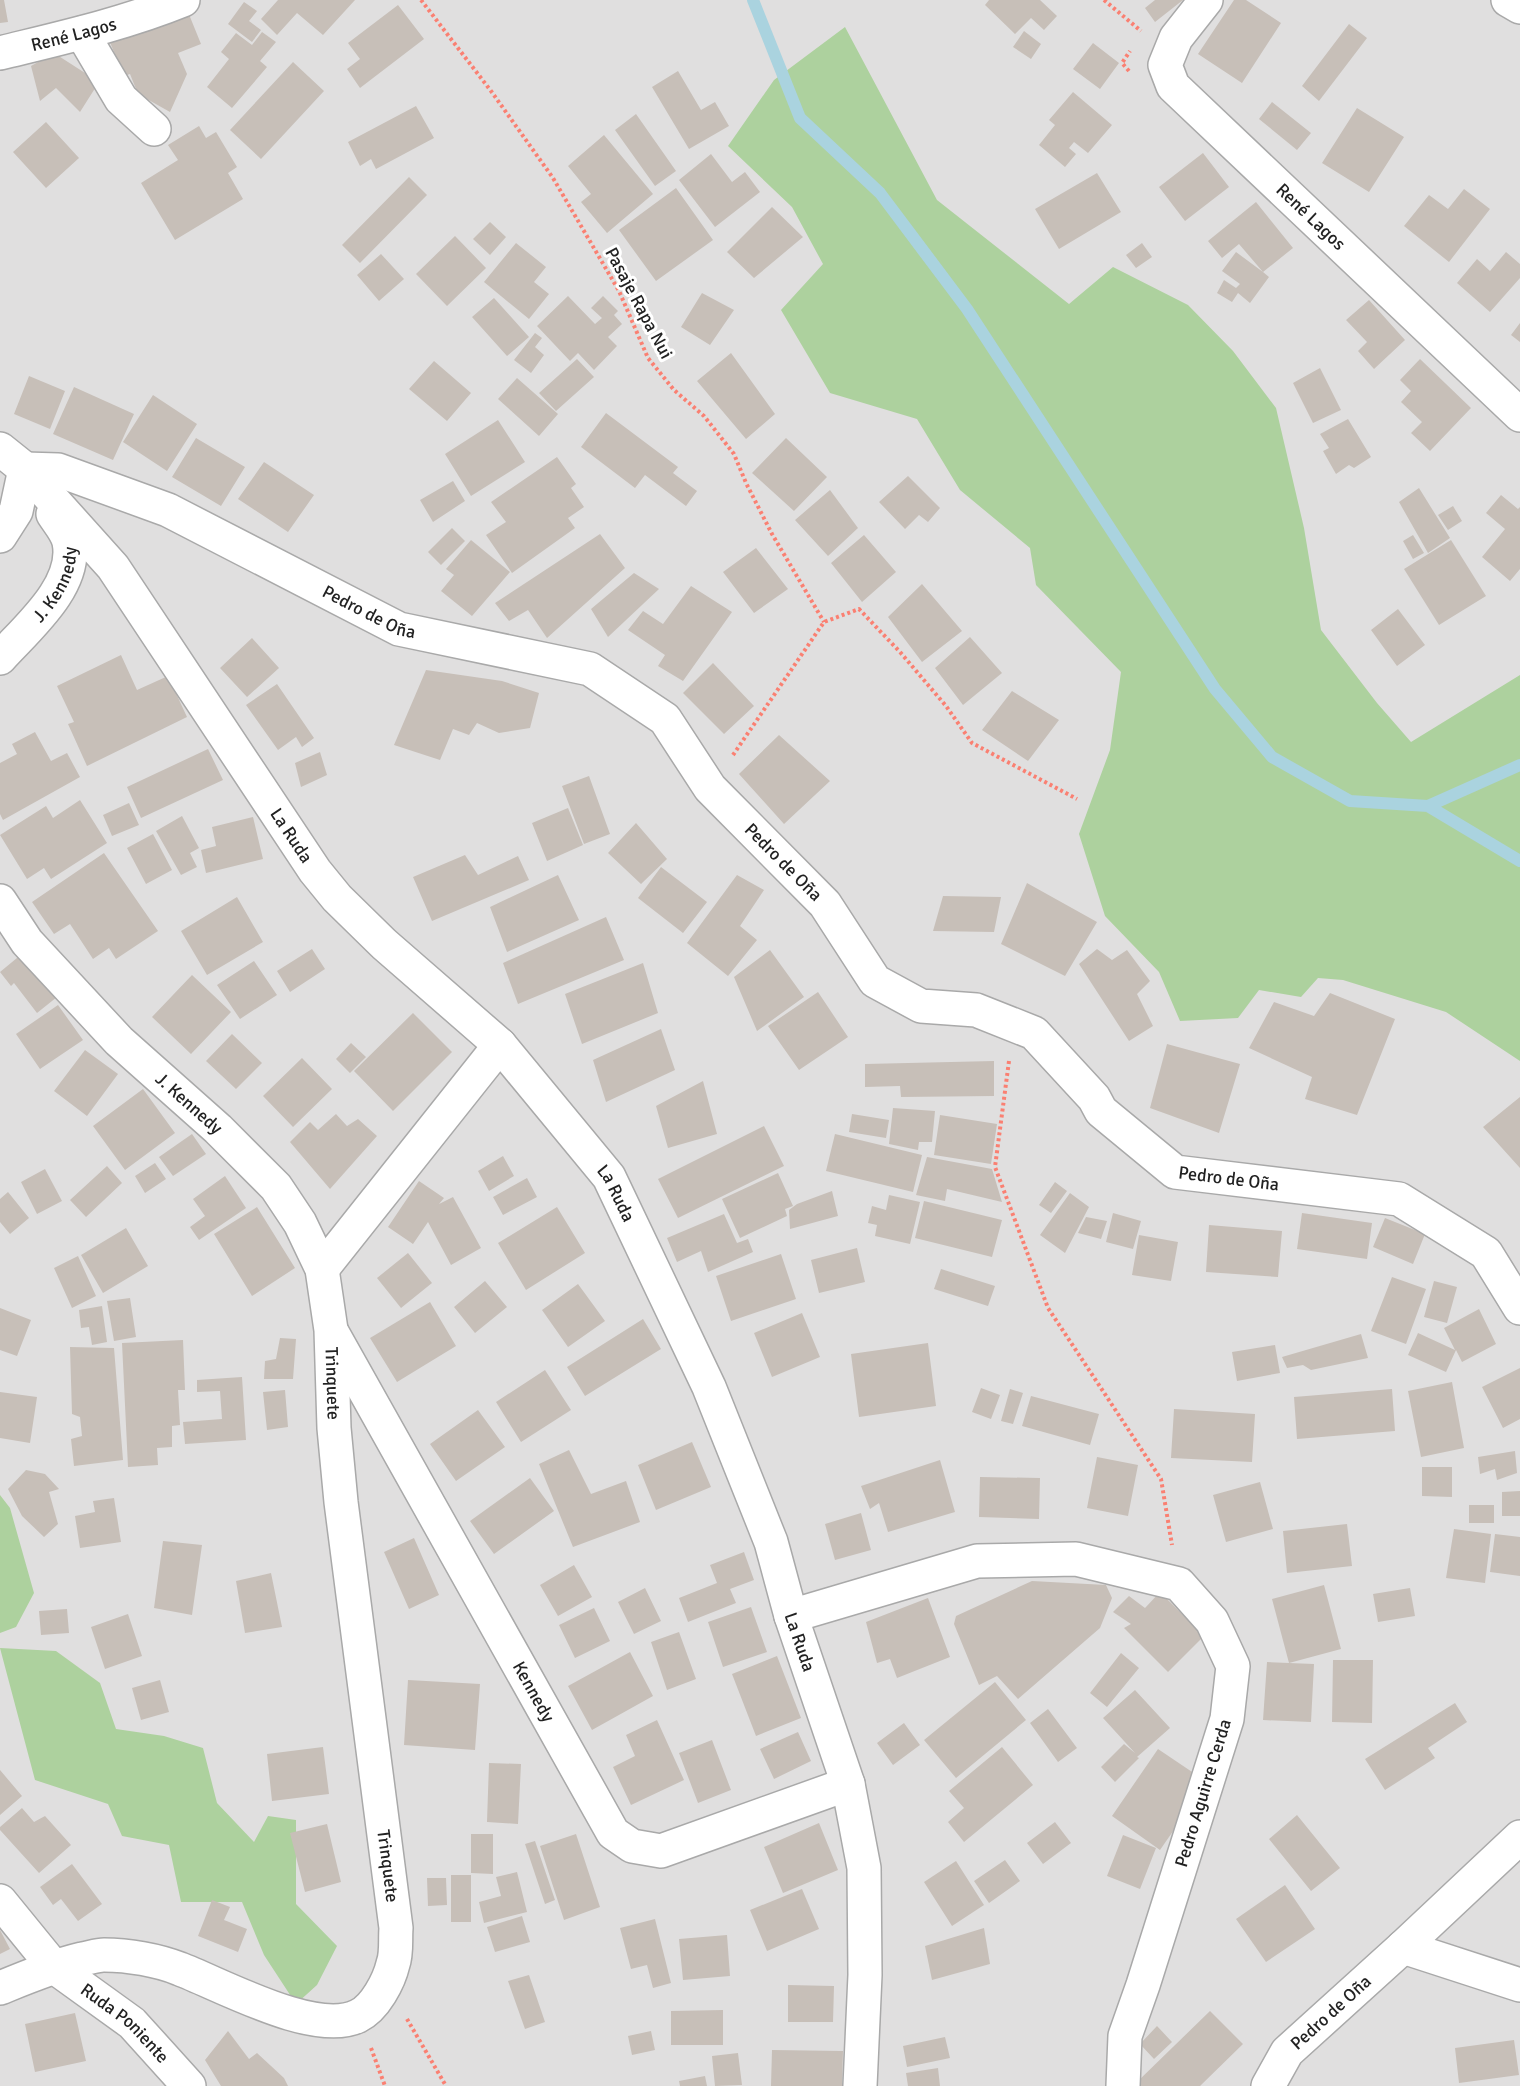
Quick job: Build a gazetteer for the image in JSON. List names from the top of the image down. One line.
{"streets":{"street":["René Lagos","J. Kennedy","Pedro de Oña","La Ruda","Trinquete","Kennedy","Pedro Aguirre Cerda","Ruda Poniente"],"path":["Pasaje Rapa Nui"]},"crossings":[["J. Kennedy","Pedro de Oña"],["J. Kennedy","La Ruda"],["J. Kennedy","Trinquete"],["J. Kennedy","Kennedy"],["Pedro de Oña","La Ruda"],["La Ruda","Kennedy"],["Trinquete","Kennedy"],["Trinquete","Ruda Poniente"]]}
